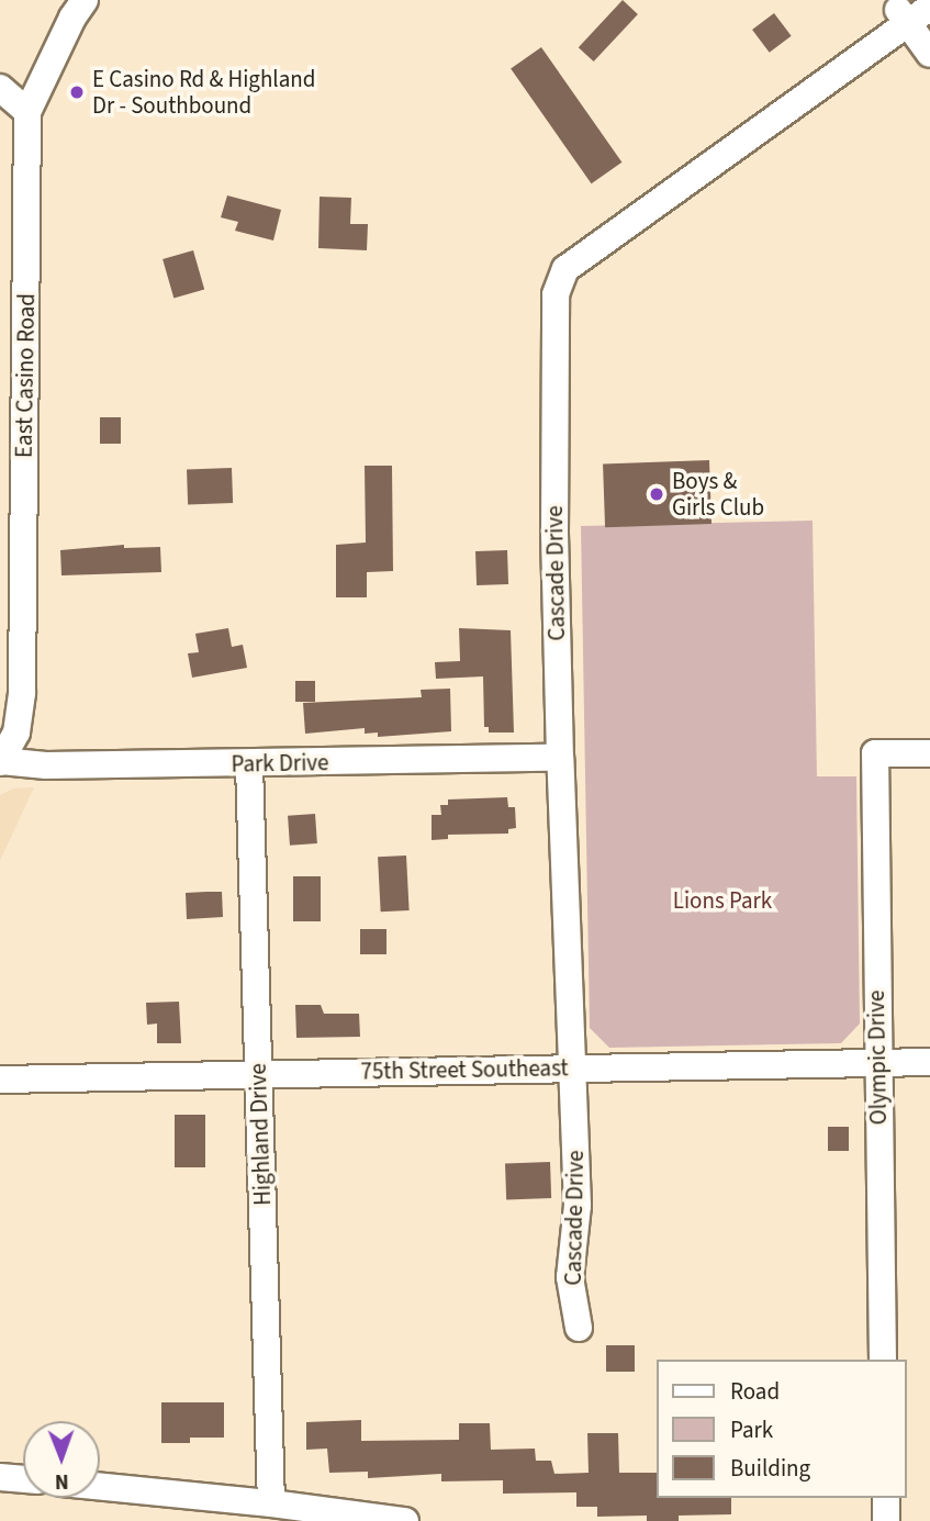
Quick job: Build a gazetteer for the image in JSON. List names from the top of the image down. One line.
{"streets":{"street":["East Casino Road","Cascade Drive","Park Drive","Olympic Drive","75th Street Southeast","Highland Drive"]},"crossings":[["East Casino Road","Park Drive"],["Cascade Drive","Park Drive"],["Cascade Drive","75th Street Southeast"],["Park Drive","Highland Drive"],["Olympic Drive","75th Street Southeast"],["75th Street Southeast","Highland Drive"]],"parks":["Lions Park"],"places":["E Casino Rd & Highland Dr - Southbound","Boys & Girls Club"],"legend":["Road","Park","Building"],"north":"bottom"}
